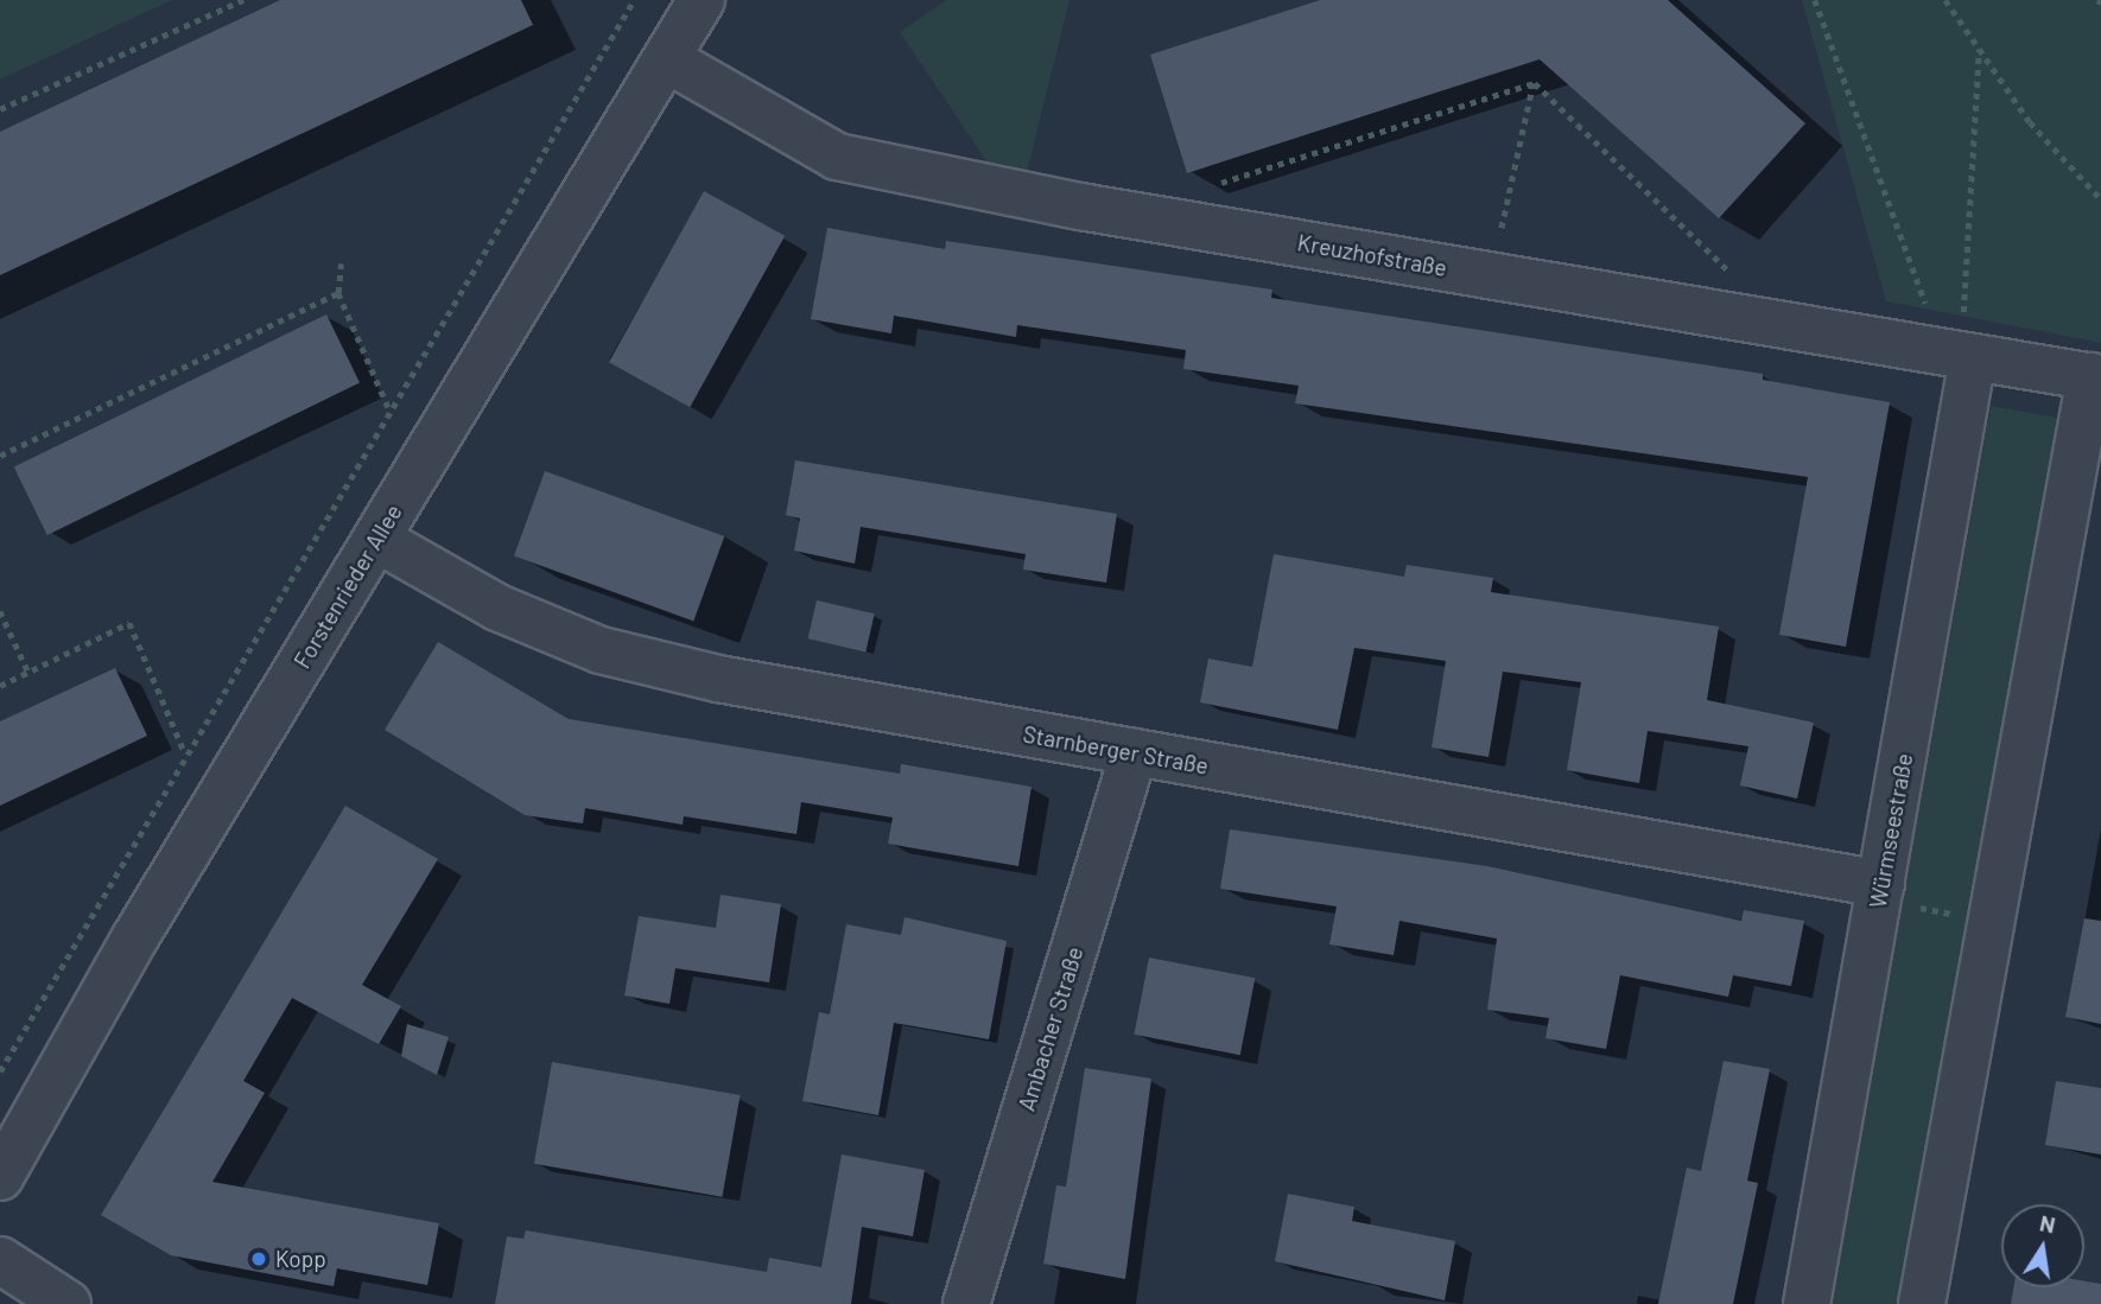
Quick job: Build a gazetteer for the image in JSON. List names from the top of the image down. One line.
{"streets":{"street":["Kreuzhofstraße","Forstenrieder Allee","Starnberger Straße","Würmseestraße","Ambacher Straße"]},"crossings":[["Kreuzhofstraße","Forstenrieder Allee"],["Kreuzhofstraße","Würmseestraße"],["Forstenrieder Allee","Starnberger Straße"],["Starnberger Straße","Würmseestraße"],["Starnberger Straße","Ambacher Straße"]],"places":["Kopp"],"north":"top"}
